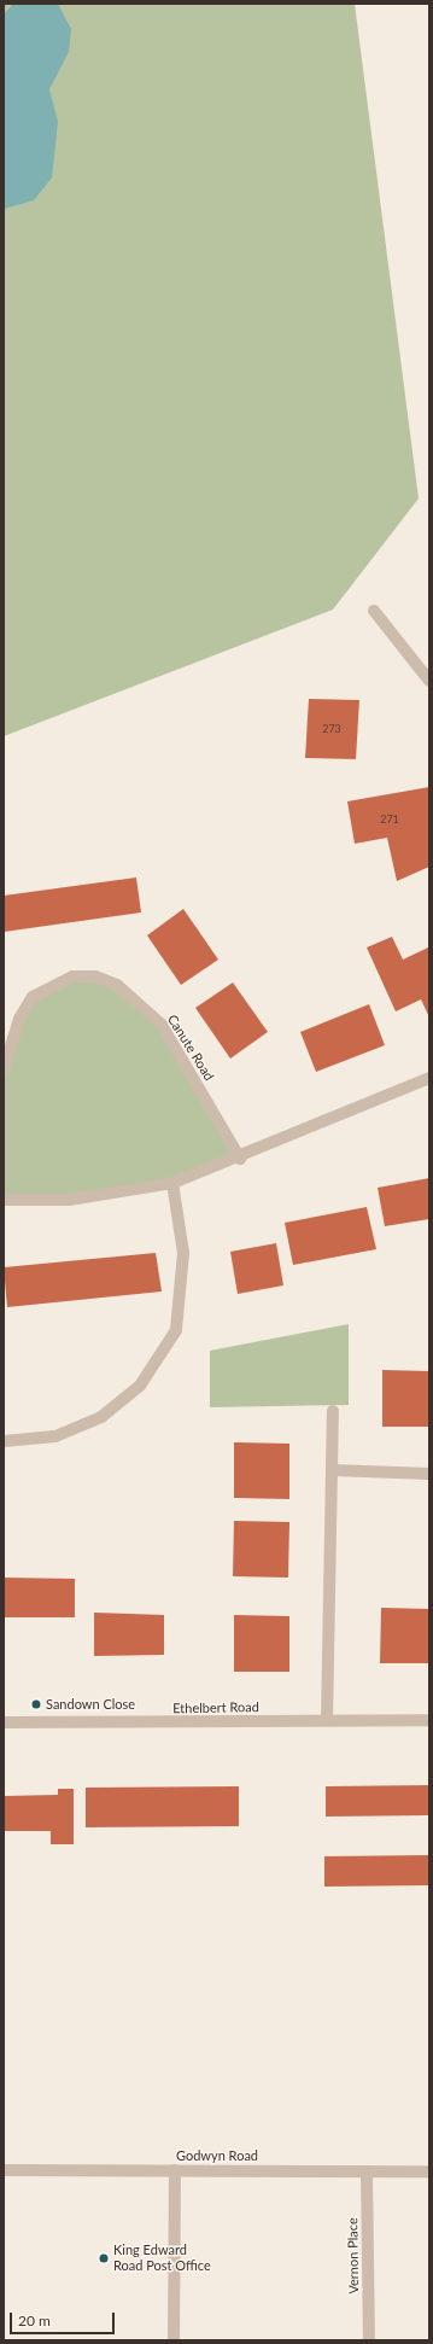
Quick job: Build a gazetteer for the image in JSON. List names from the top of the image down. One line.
{"streets":{"street":["Canute Road","Ethelbert Road","Godwyn Road","Vernon Place"]},"crossings":[["Godwyn Road","Vernon Place"]],"places":["Sandown Close","King Edward Road Post Office"],"house_numbers":["273","271"],"scale_bar":"20 m"}
